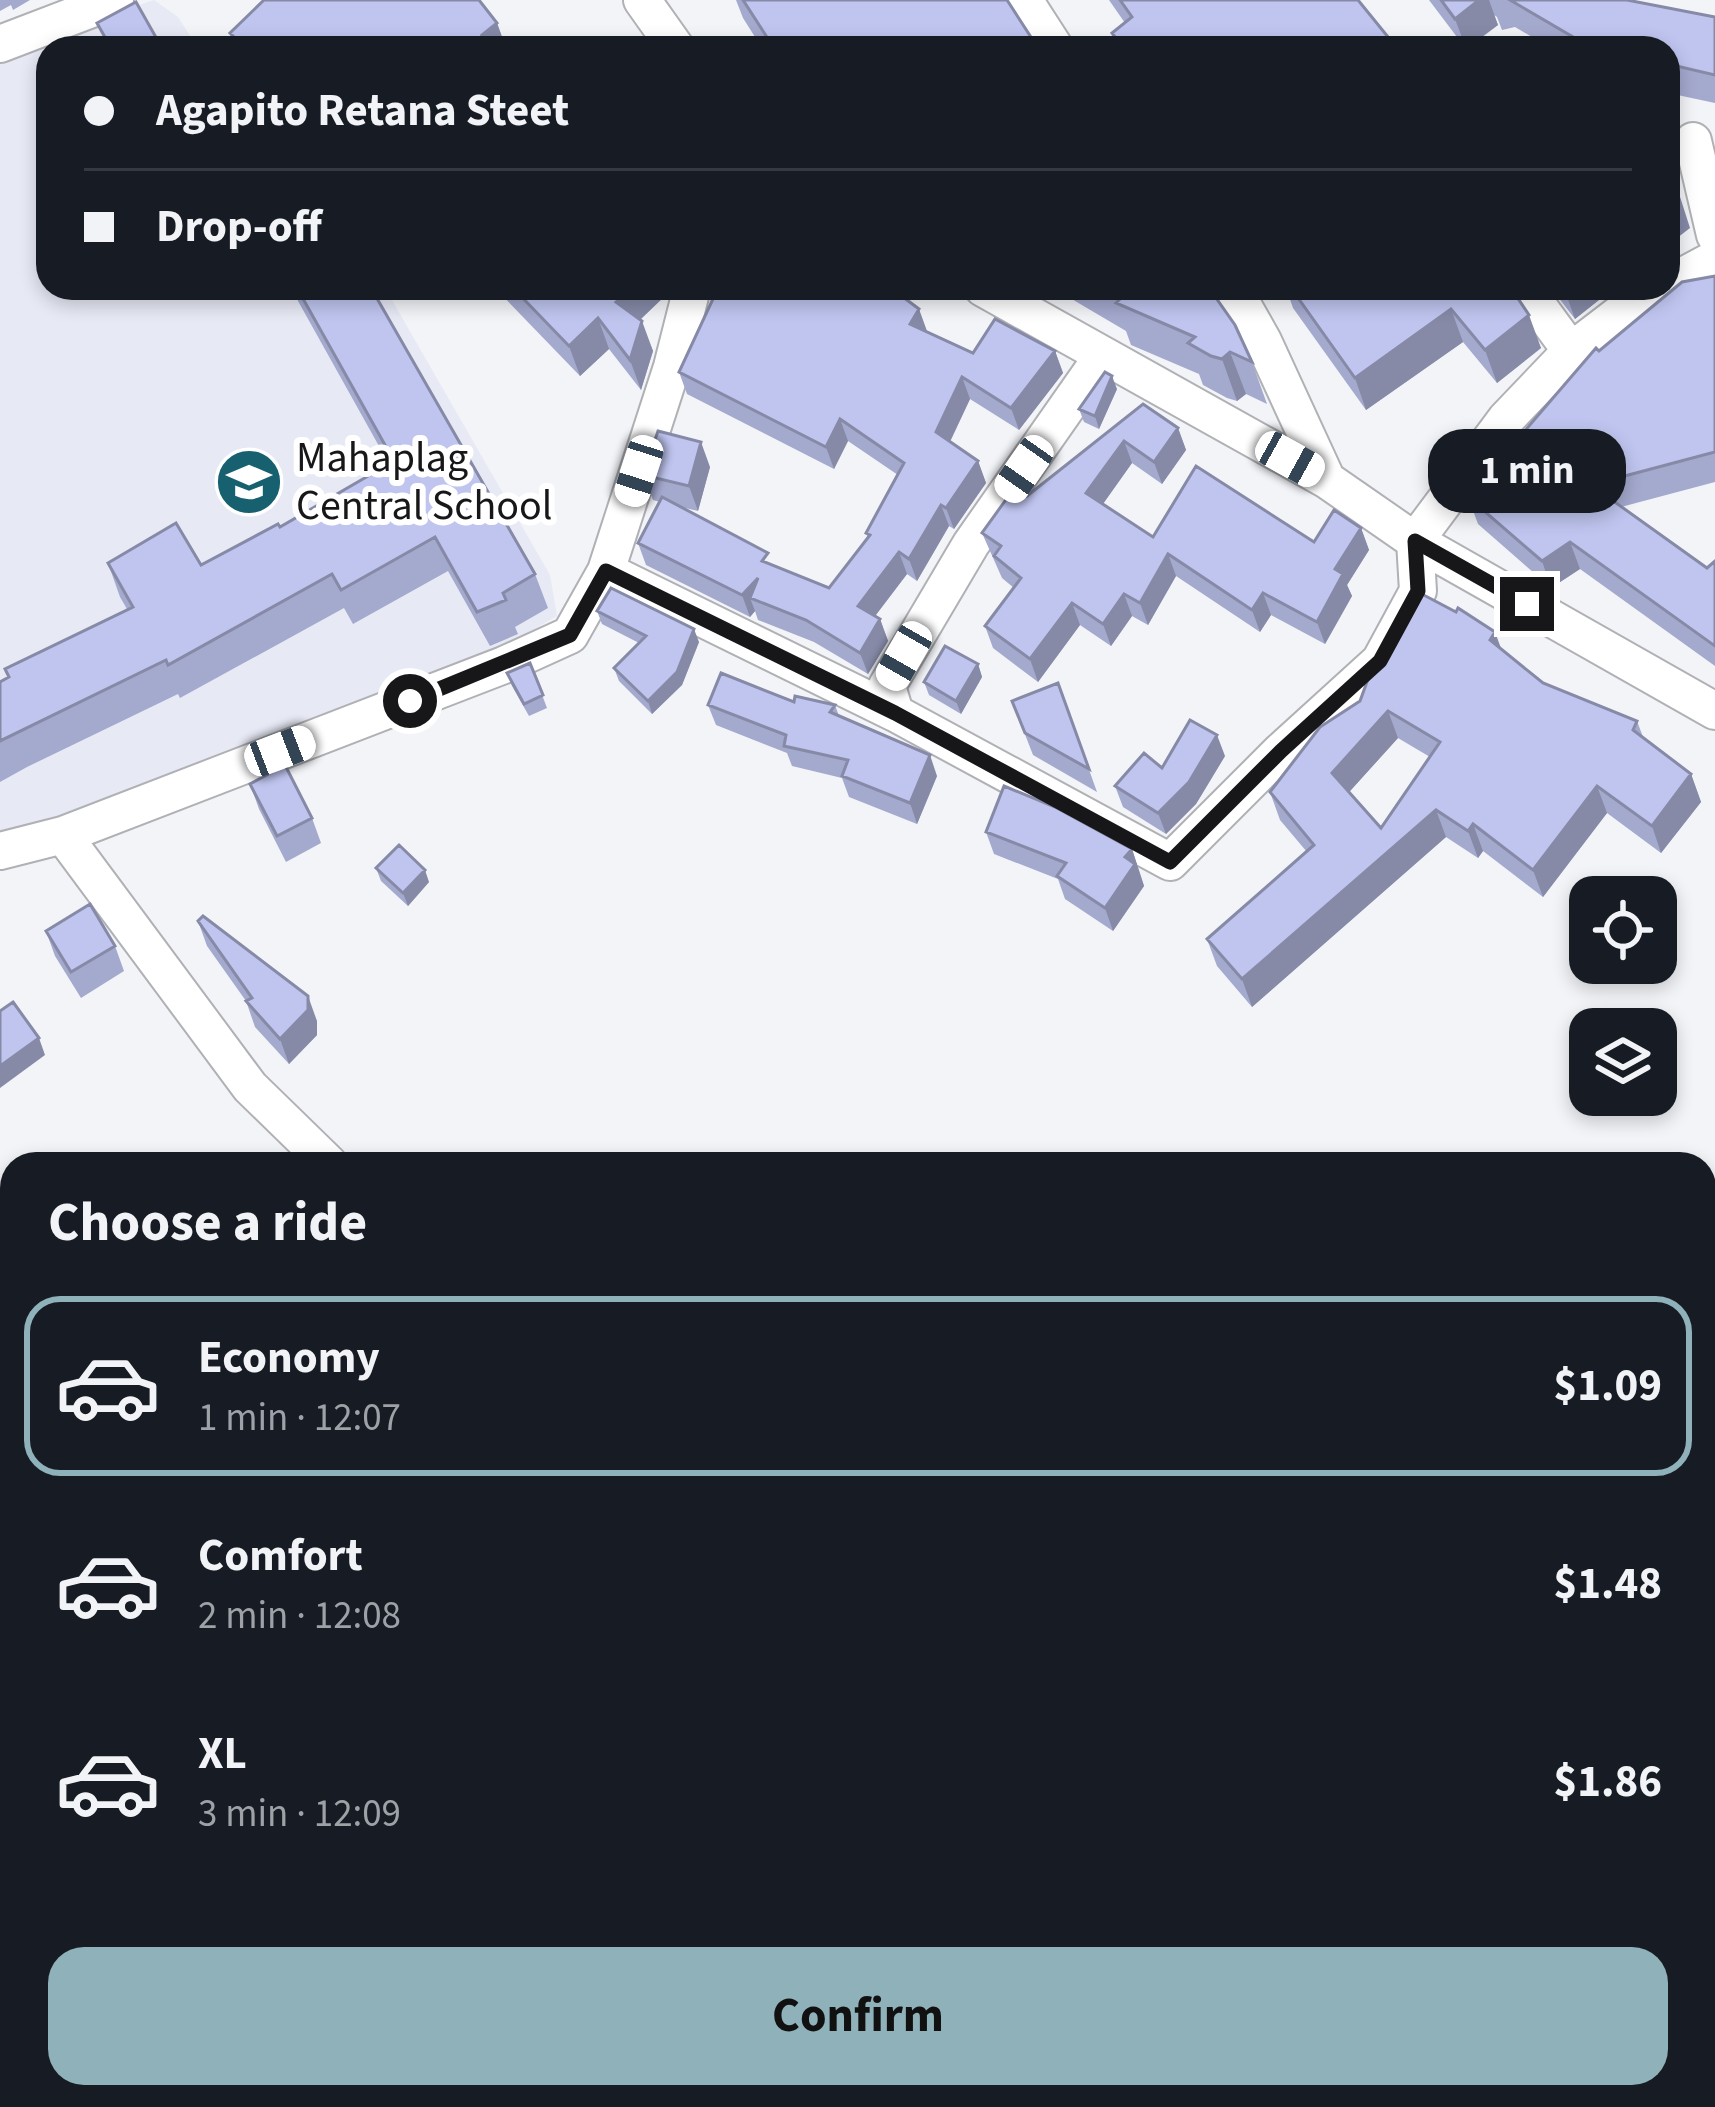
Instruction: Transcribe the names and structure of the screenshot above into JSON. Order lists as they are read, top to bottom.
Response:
{
  "places": {
    "school or university": ["Mahaplag Central School"]
  },
  "page": {
    "banner": ["Agapito Retana Steet", "Drop-off"],
    "bubble": "1 min",
    "heading": "Choose a ride",
    "list": [
      {
        "name": "Economy",
        "note": "1 min · 12:07",
        "value": "$1.09"
      },
      {
        "name": "Comfort",
        "note": "2 min · 12:08",
        "value": "$1.48"
      },
      {
        "name": "XL",
        "note": "3 min · 12:09",
        "value": "$1.86"
      }
    ],
    "buttons": "Confirm"
  }
}
